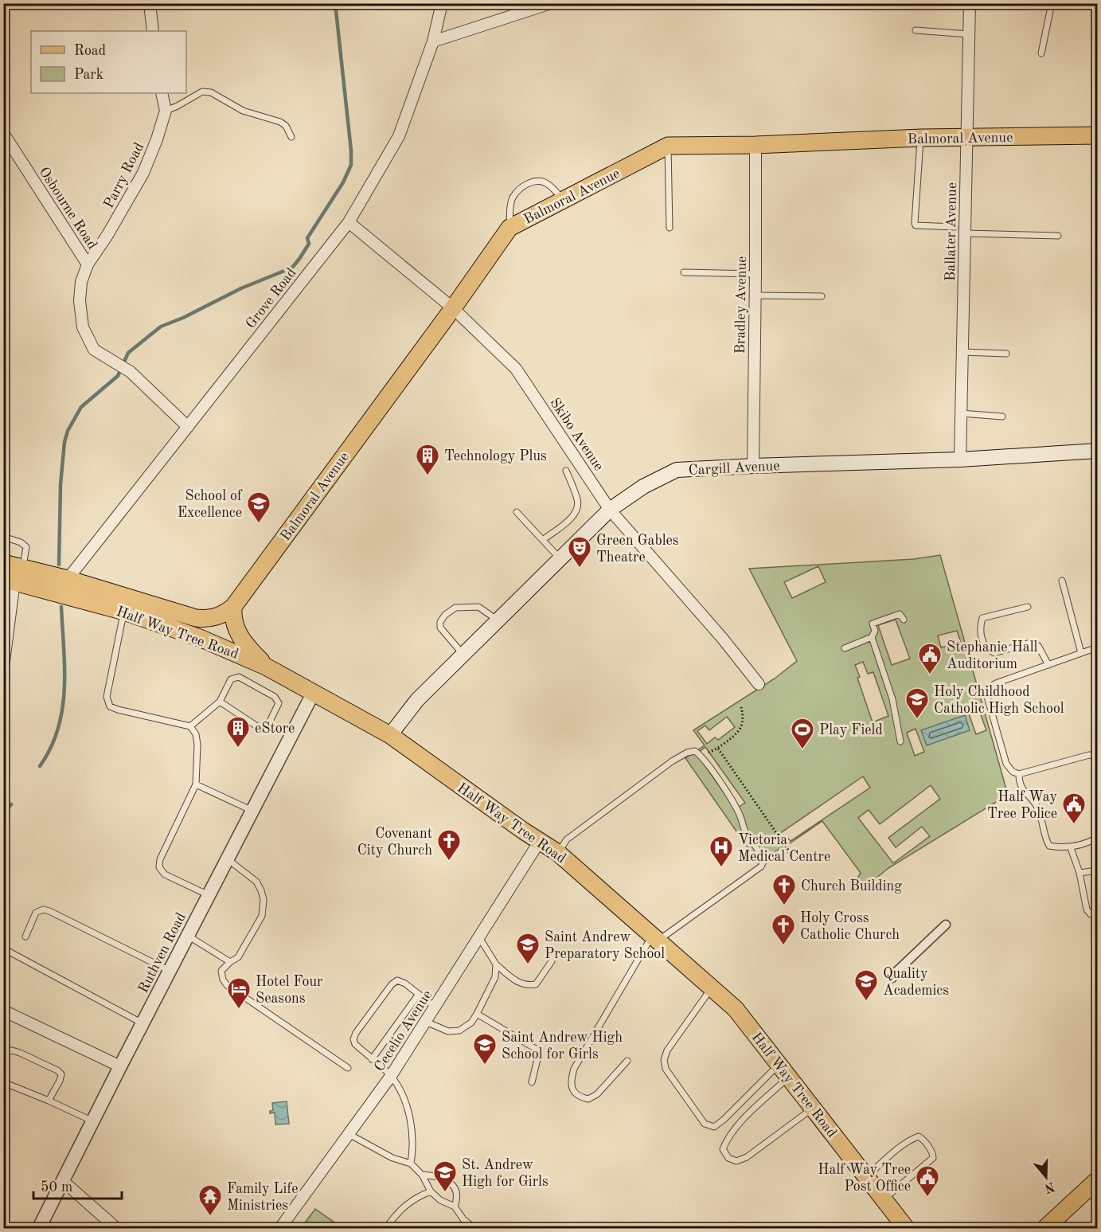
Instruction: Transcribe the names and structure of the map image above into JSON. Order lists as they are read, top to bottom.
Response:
{
  "streets": {
    "main road": ["Balmoral Avenue", "Cargill Avenue", "Half Way Tree Road"],
    "street": [
      "Parry Road",
      "Osbourne Road",
      "Ballater Avenue",
      "Grove Road",
      "Bradley Avenue",
      "Skibo Avenue",
      "Ruthven Road",
      "Cecelio Avenue"
    ]
  },
  "crossings": [
    ["Balmoral Avenue", "Ballater Avenue"],
    ["Balmoral Avenue", "Bradley Avenue"],
    ["Balmoral Avenue", "Skibo Avenue"],
    ["Balmoral Avenue", "Half Way Tree Road"],
    ["Parry Road", "Osbourne Road"],
    ["Osbourne Road", "Grove Road"],
    ["Ballater Avenue", "Cargill Avenue"],
    ["Grove Road", "Skibo Avenue"],
    ["Grove Road", "Half Way Tree Road"],
    ["Bradley Avenue", "Cargill Avenue"],
    ["Skibo Avenue", "Cargill Avenue"],
    ["Cargill Avenue", "Half Way Tree Road"],
    ["Half Way Tree Road", "Ruthven Road"],
    ["Half Way Tree Road", "Cecelio Avenue"]
  ],
  "places": {
    "building": ["Technology Plus", "eStore"],
    "school or university": [
      "School of Excellence",
      "Holy Childhood Catholic High School",
      "Saint Andrew Preparatory School",
      "Quality Academics",
      "Saint Andrew High School for Girls",
      "St. Andrew High for Girls"
    ],
    "theatre": ["Green Gables Theatre"],
    "public building": ["Stephanie Hall Auditorium", "Half Way Tree Police", "Half Way Tree Post Office"],
    "sports": ["Play Field"],
    "church": ["Covenant City Church", "Church Building", "Holy Cross Catholic Church"],
    "hospital": ["Victoria Medical Centre"],
    "hotel": ["Hotel Four Seasons"],
    "temple": ["Family Life Ministries"]
  },
  "legend": ["Road", "Park"],
  "scale_bar": "50 m",
  "north": "bottom"
}
